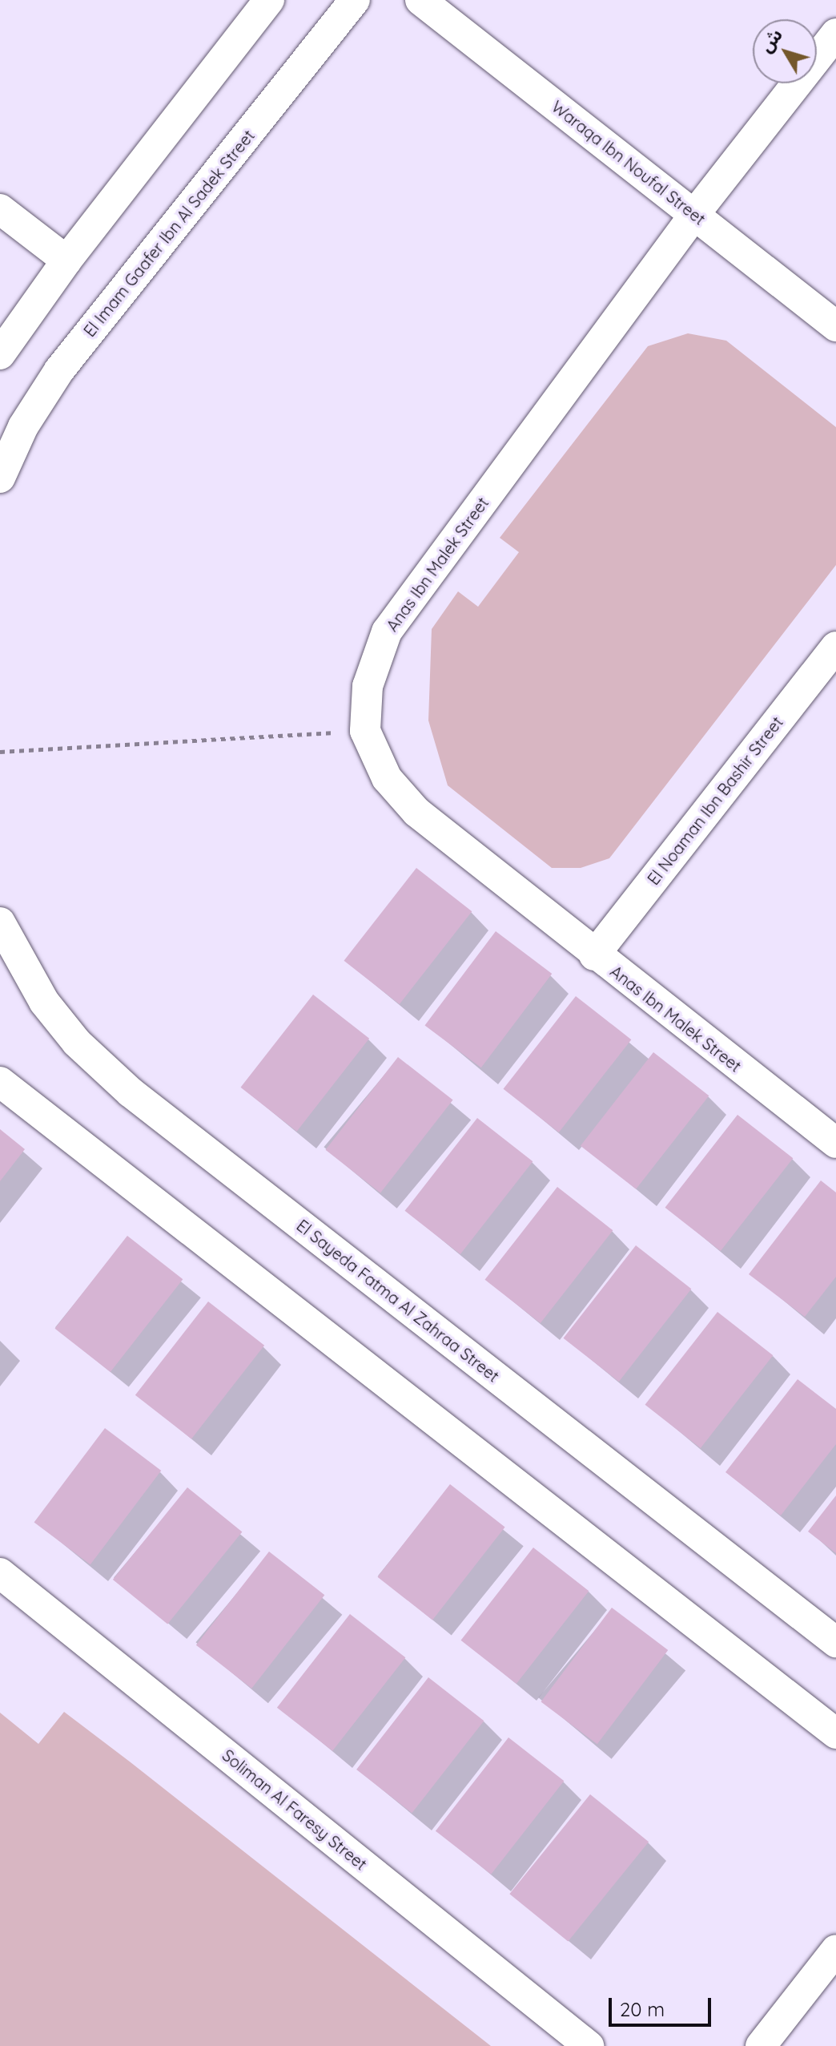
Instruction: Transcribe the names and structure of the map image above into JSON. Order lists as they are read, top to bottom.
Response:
{
  "streets": {
    "street": [
      "Waraqa Ibn Noufal Street",
      "El Imam Gaafer Ibn Al Sadek Street",
      "Anas Ibn Malek Street",
      "El Noaman Ibn Bashir Street",
      "El Sayeda Fatma Al Zahraa Street",
      "Soliman Al Faresy Street"
    ]
  },
  "crossings": [
    ["Waraqa Ibn Noufal Street", "Anas Ibn Malek Street"],
    ["Anas Ibn Malek Street", "El Noaman Ibn Bashir Street"]
  ],
  "scale_bar": "20 m",
  "north": "top left"
}
